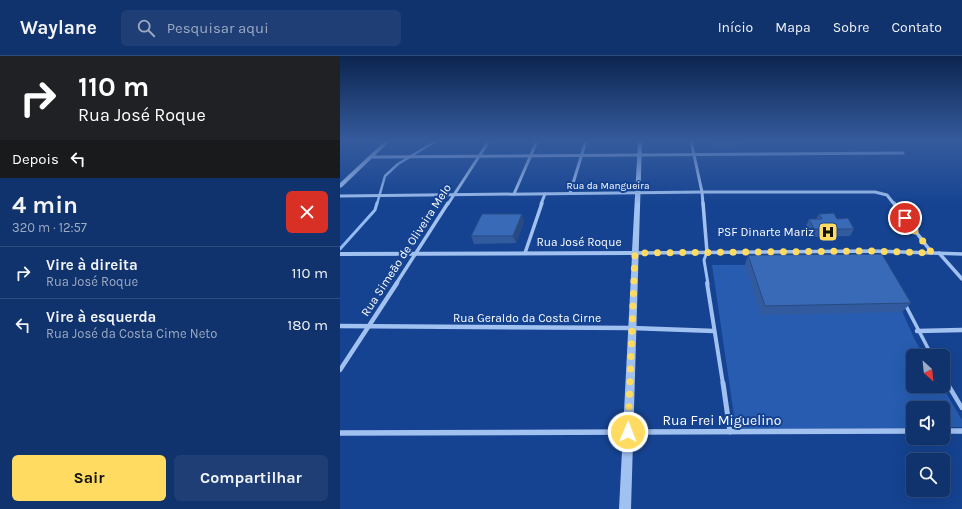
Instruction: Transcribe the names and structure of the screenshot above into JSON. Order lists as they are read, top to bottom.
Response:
{
  "streets": {
    "street": [
      "Rua da Mangueira",
      "Rua José Roque",
      "Rua Simeão de Oliveira Melo",
      "Rua Geraldo da Costa Cirne",
      "Rua Frei Miguelino"
    ]
  },
  "crossings": [
    ["Rua da Mangueira", "Rua José Roque"],
    ["Rua da Mangueira", "Rua Simeão de Oliveira Melo"],
    ["Rua José Roque", "Rua Simeão de Oliveira Melo"],
    ["Rua Simeão de Oliveira Melo", "Rua Geraldo da Costa Cirne"]
  ],
  "places": {
    "hospital": ["PSF Dinarte Mariz"]
  },
  "north": "bottom right",
  "page": {
    "header": "Waylane",
    "search": "Pesquisar aqui",
    "nav": [
      "Início",
      "Mapa",
      "Sobre",
      "Contato"
    ],
    "turn": ["110 m", "Rua José Roque"],
    "then": "Depois",
    "heading": ["4 min", "320 m · 12:57"],
    "list": [
      {
        "name": "Vire à direita",
        "note": "Rua José Roque",
        "value": "110 m"
      },
      {
        "name": "Vire à esquerda",
        "note": "Rua José da Costa Cime Neto",
        "value": "180 m"
      }
    ],
    "buttons": ["Sair", "Compartilhar"]
  }
}
